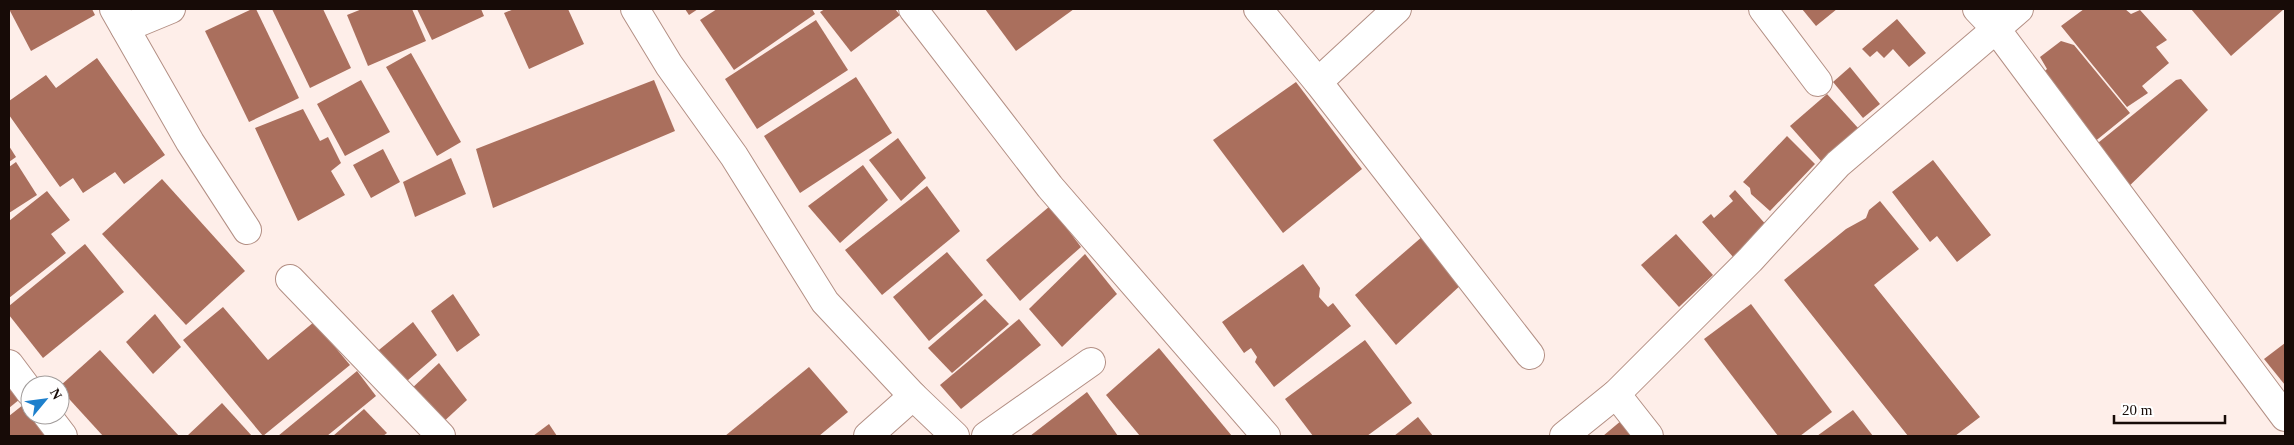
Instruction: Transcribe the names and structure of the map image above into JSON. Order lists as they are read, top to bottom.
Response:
{
  "scale_bar": "20 m",
  "north": "top right"
}
